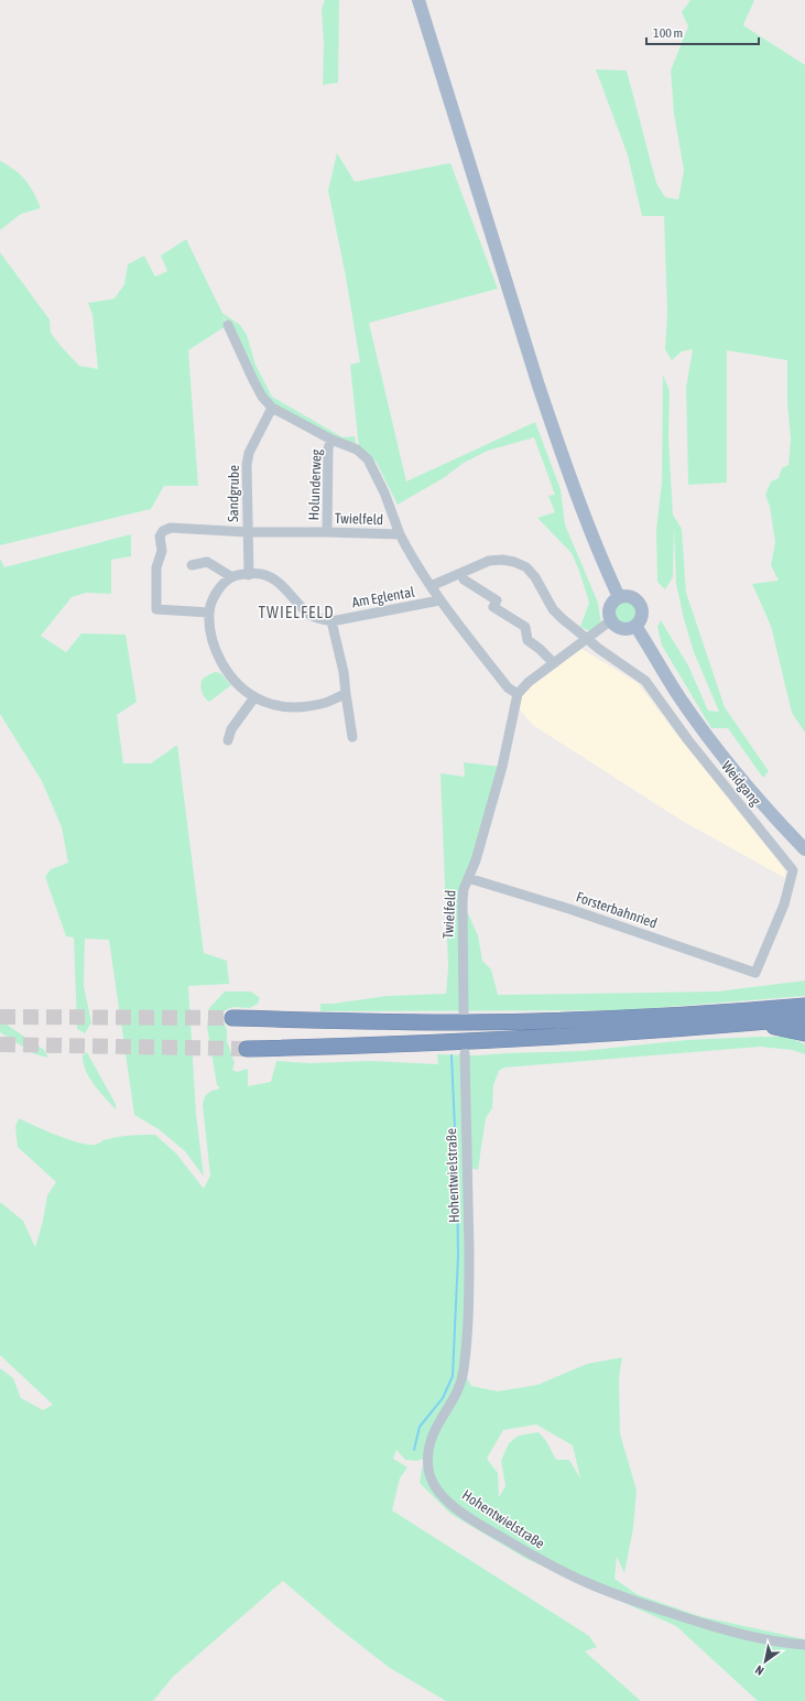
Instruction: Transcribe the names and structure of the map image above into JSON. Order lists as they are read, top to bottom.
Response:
{
  "streets": {
    "street": [
      "Holunderweg",
      "Sandgrube",
      "Twielfeld",
      "Am Eglental",
      "Weidgang",
      "Forsterbahnried",
      "Hohentwielstraße"
    ]
  },
  "crossings": [
    ["Holunderweg", "Twielfeld"],
    ["Sandgrube", "Twielfeld"],
    ["Twielfeld", "Am Eglental"],
    ["Twielfeld", "Forsterbahnried"],
    ["Am Eglental", "Weidgang"],
    ["Weidgang", "Forsterbahnried"]
  ],
  "districts": ["TWIELFELD"],
  "scale_bar": "100 m",
  "north": "bottom left"
}
